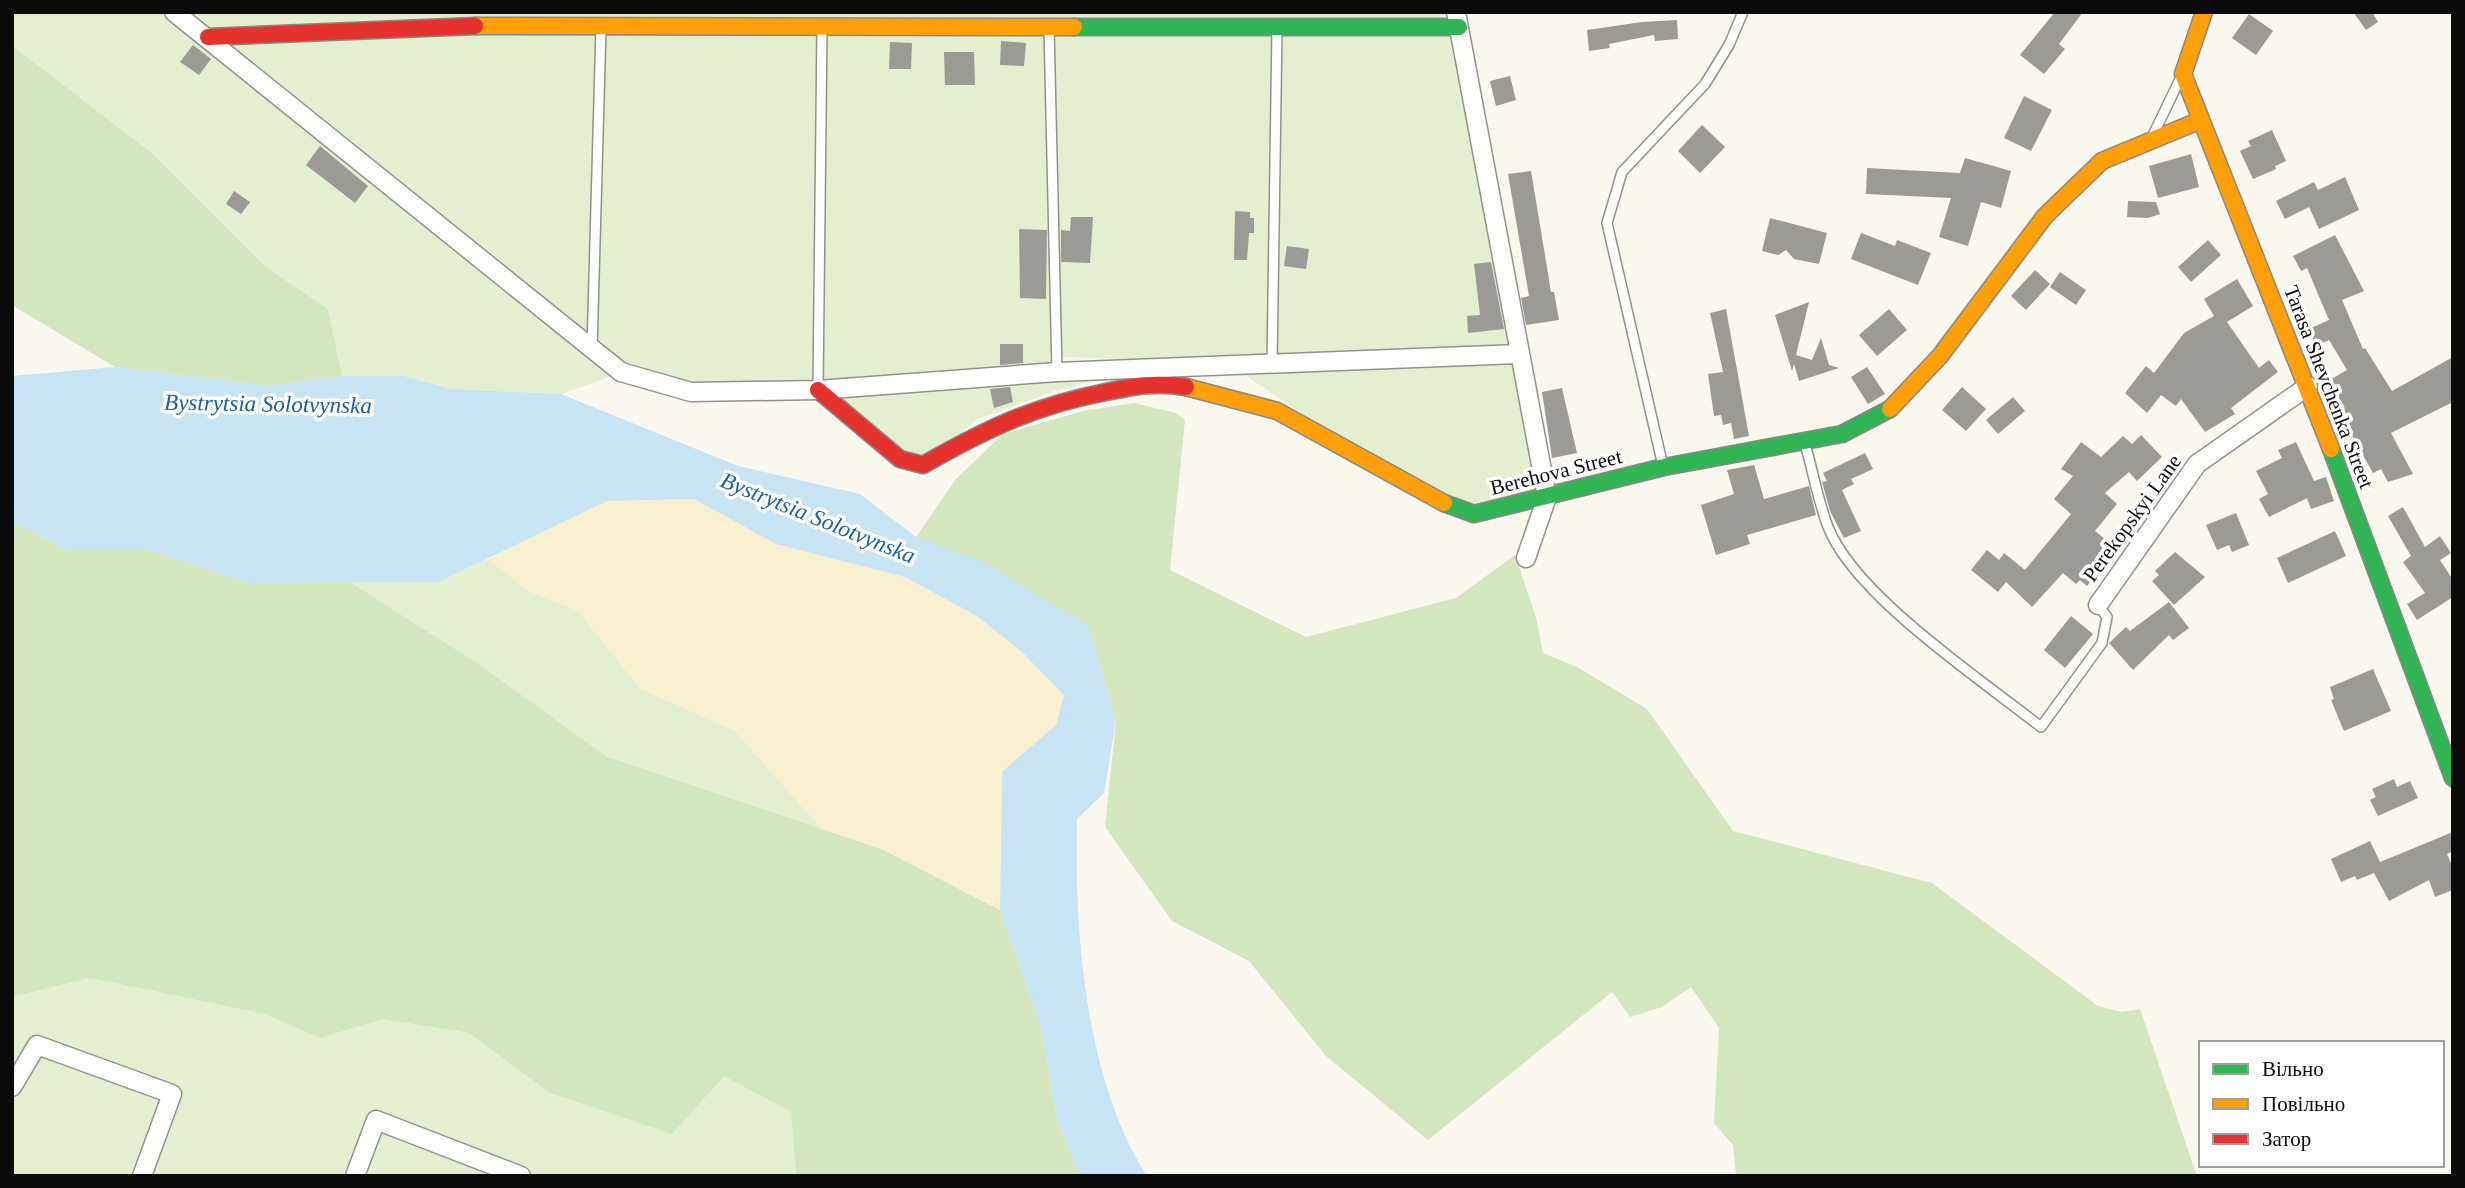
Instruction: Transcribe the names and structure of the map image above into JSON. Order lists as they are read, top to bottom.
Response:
{
  "streets": {
    "street": ["Tarasa Shevchenka Street", "Berehova Street", "Perekopskyi Lane"]
  },
  "crossings": [
    ["Tarasa Shevchenka Street", "Berehova Street"],
    ["Tarasa Shevchenka Street", "Perekopskyi Lane"]
  ],
  "water": ["Bystrytsia Solotvynska"],
  "legend": ["Вільно", "Повільно", "Затор"]
}
